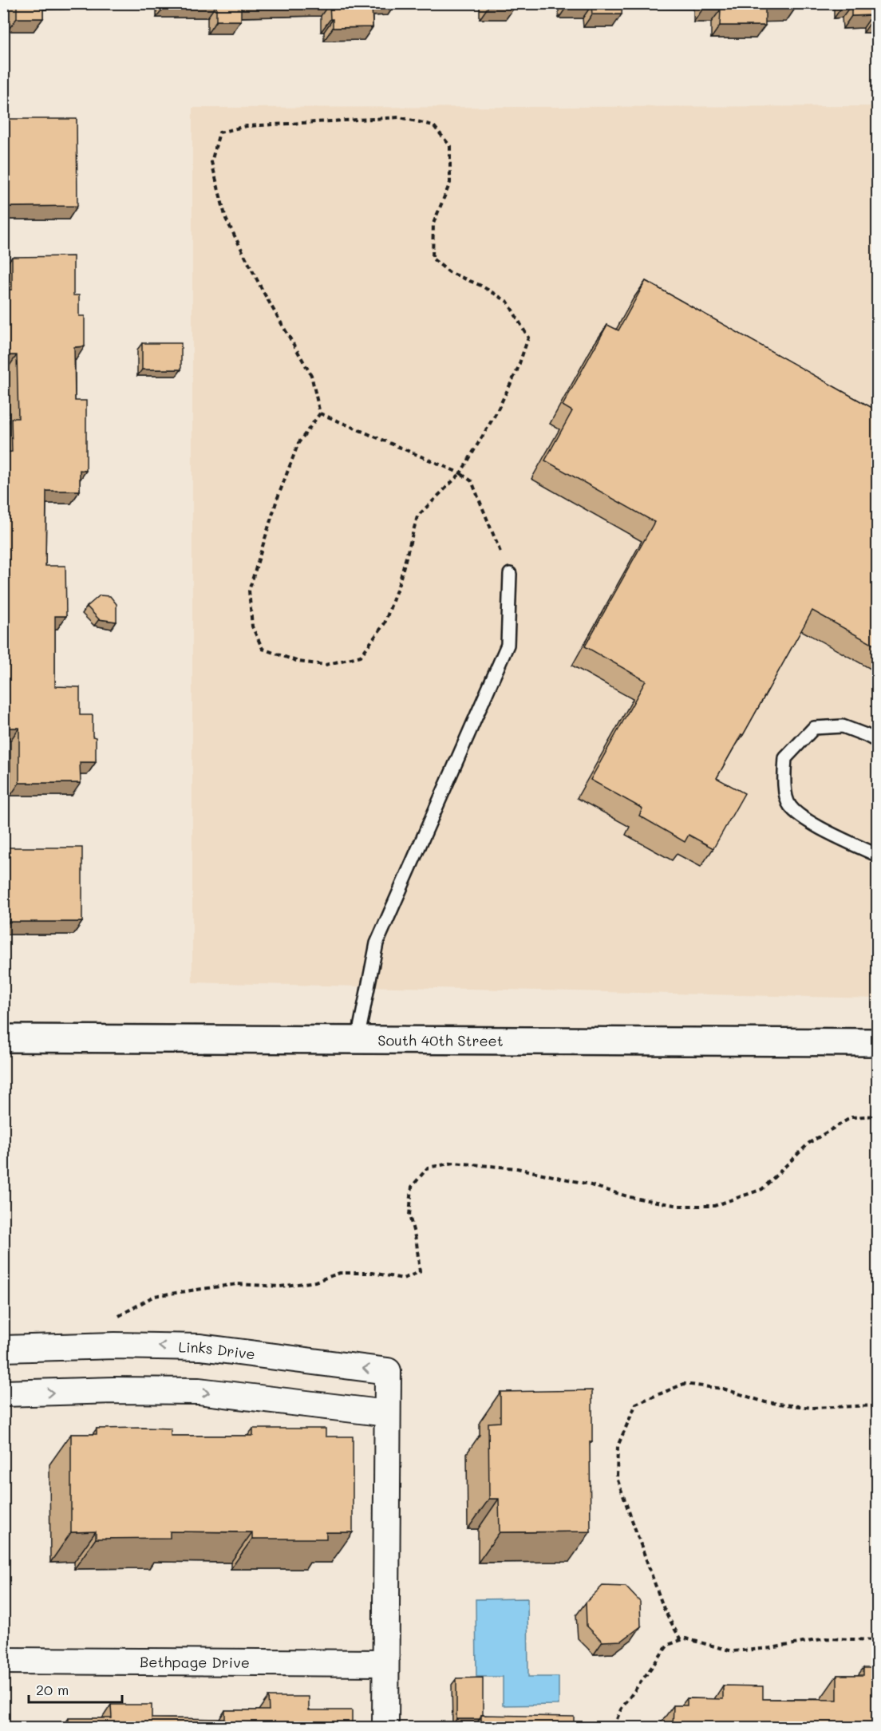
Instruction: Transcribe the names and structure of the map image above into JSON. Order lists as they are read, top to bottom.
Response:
{
  "streets": {
    "street": ["South 40th Street", "Links Drive", "Bethpage Drive"]
  },
  "crossings": [
    ["Links Drive", "Bethpage Drive"]
  ],
  "scale_bar": "20 m"
}
